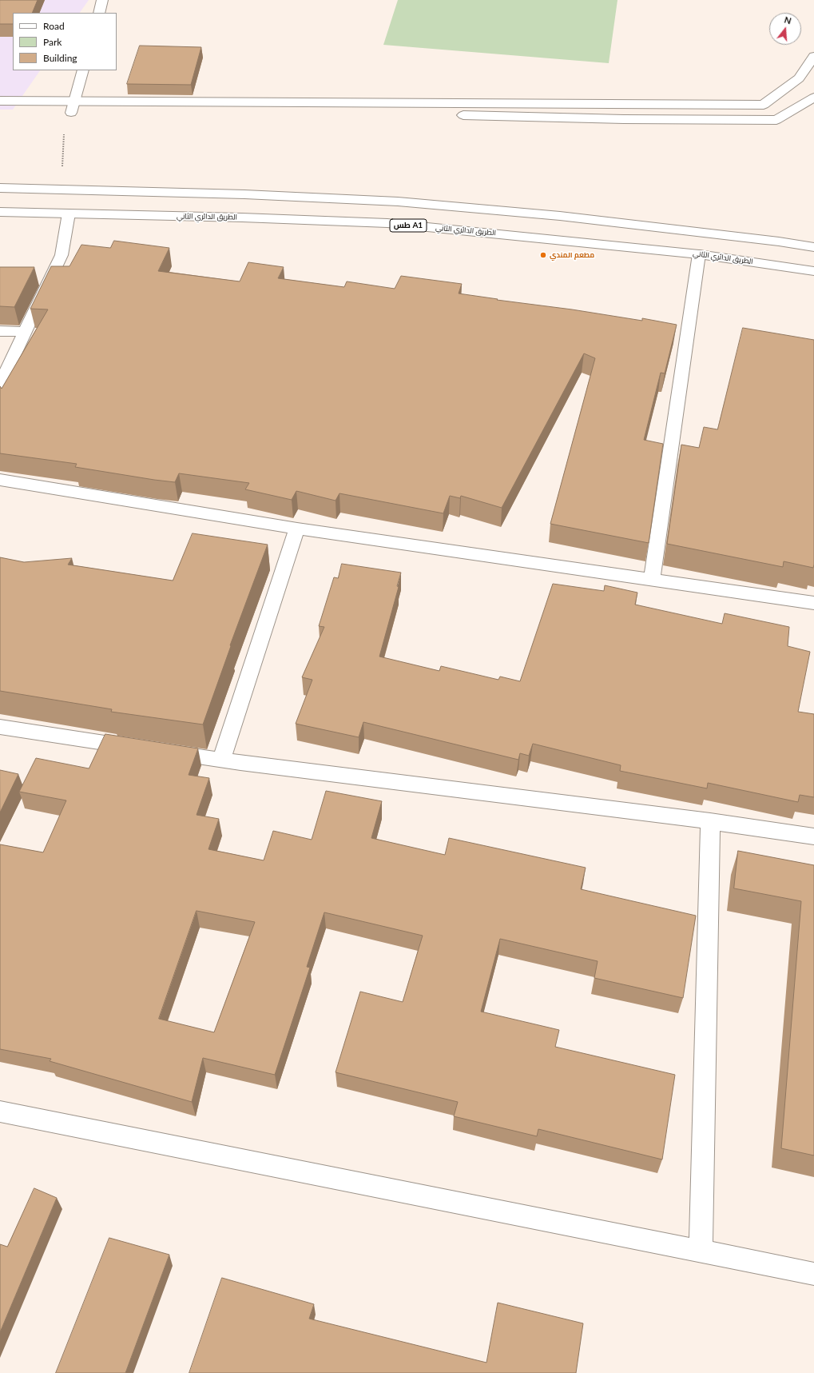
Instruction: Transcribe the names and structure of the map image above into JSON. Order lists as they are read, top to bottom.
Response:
{
  "streets": {
    "main road": ["الطريق الدائري الثاني", "طس A1"]
  },
  "places": ["مطعم المندي"],
  "legend": ["Road", "Park", "Building"],
  "north": "top"
}
